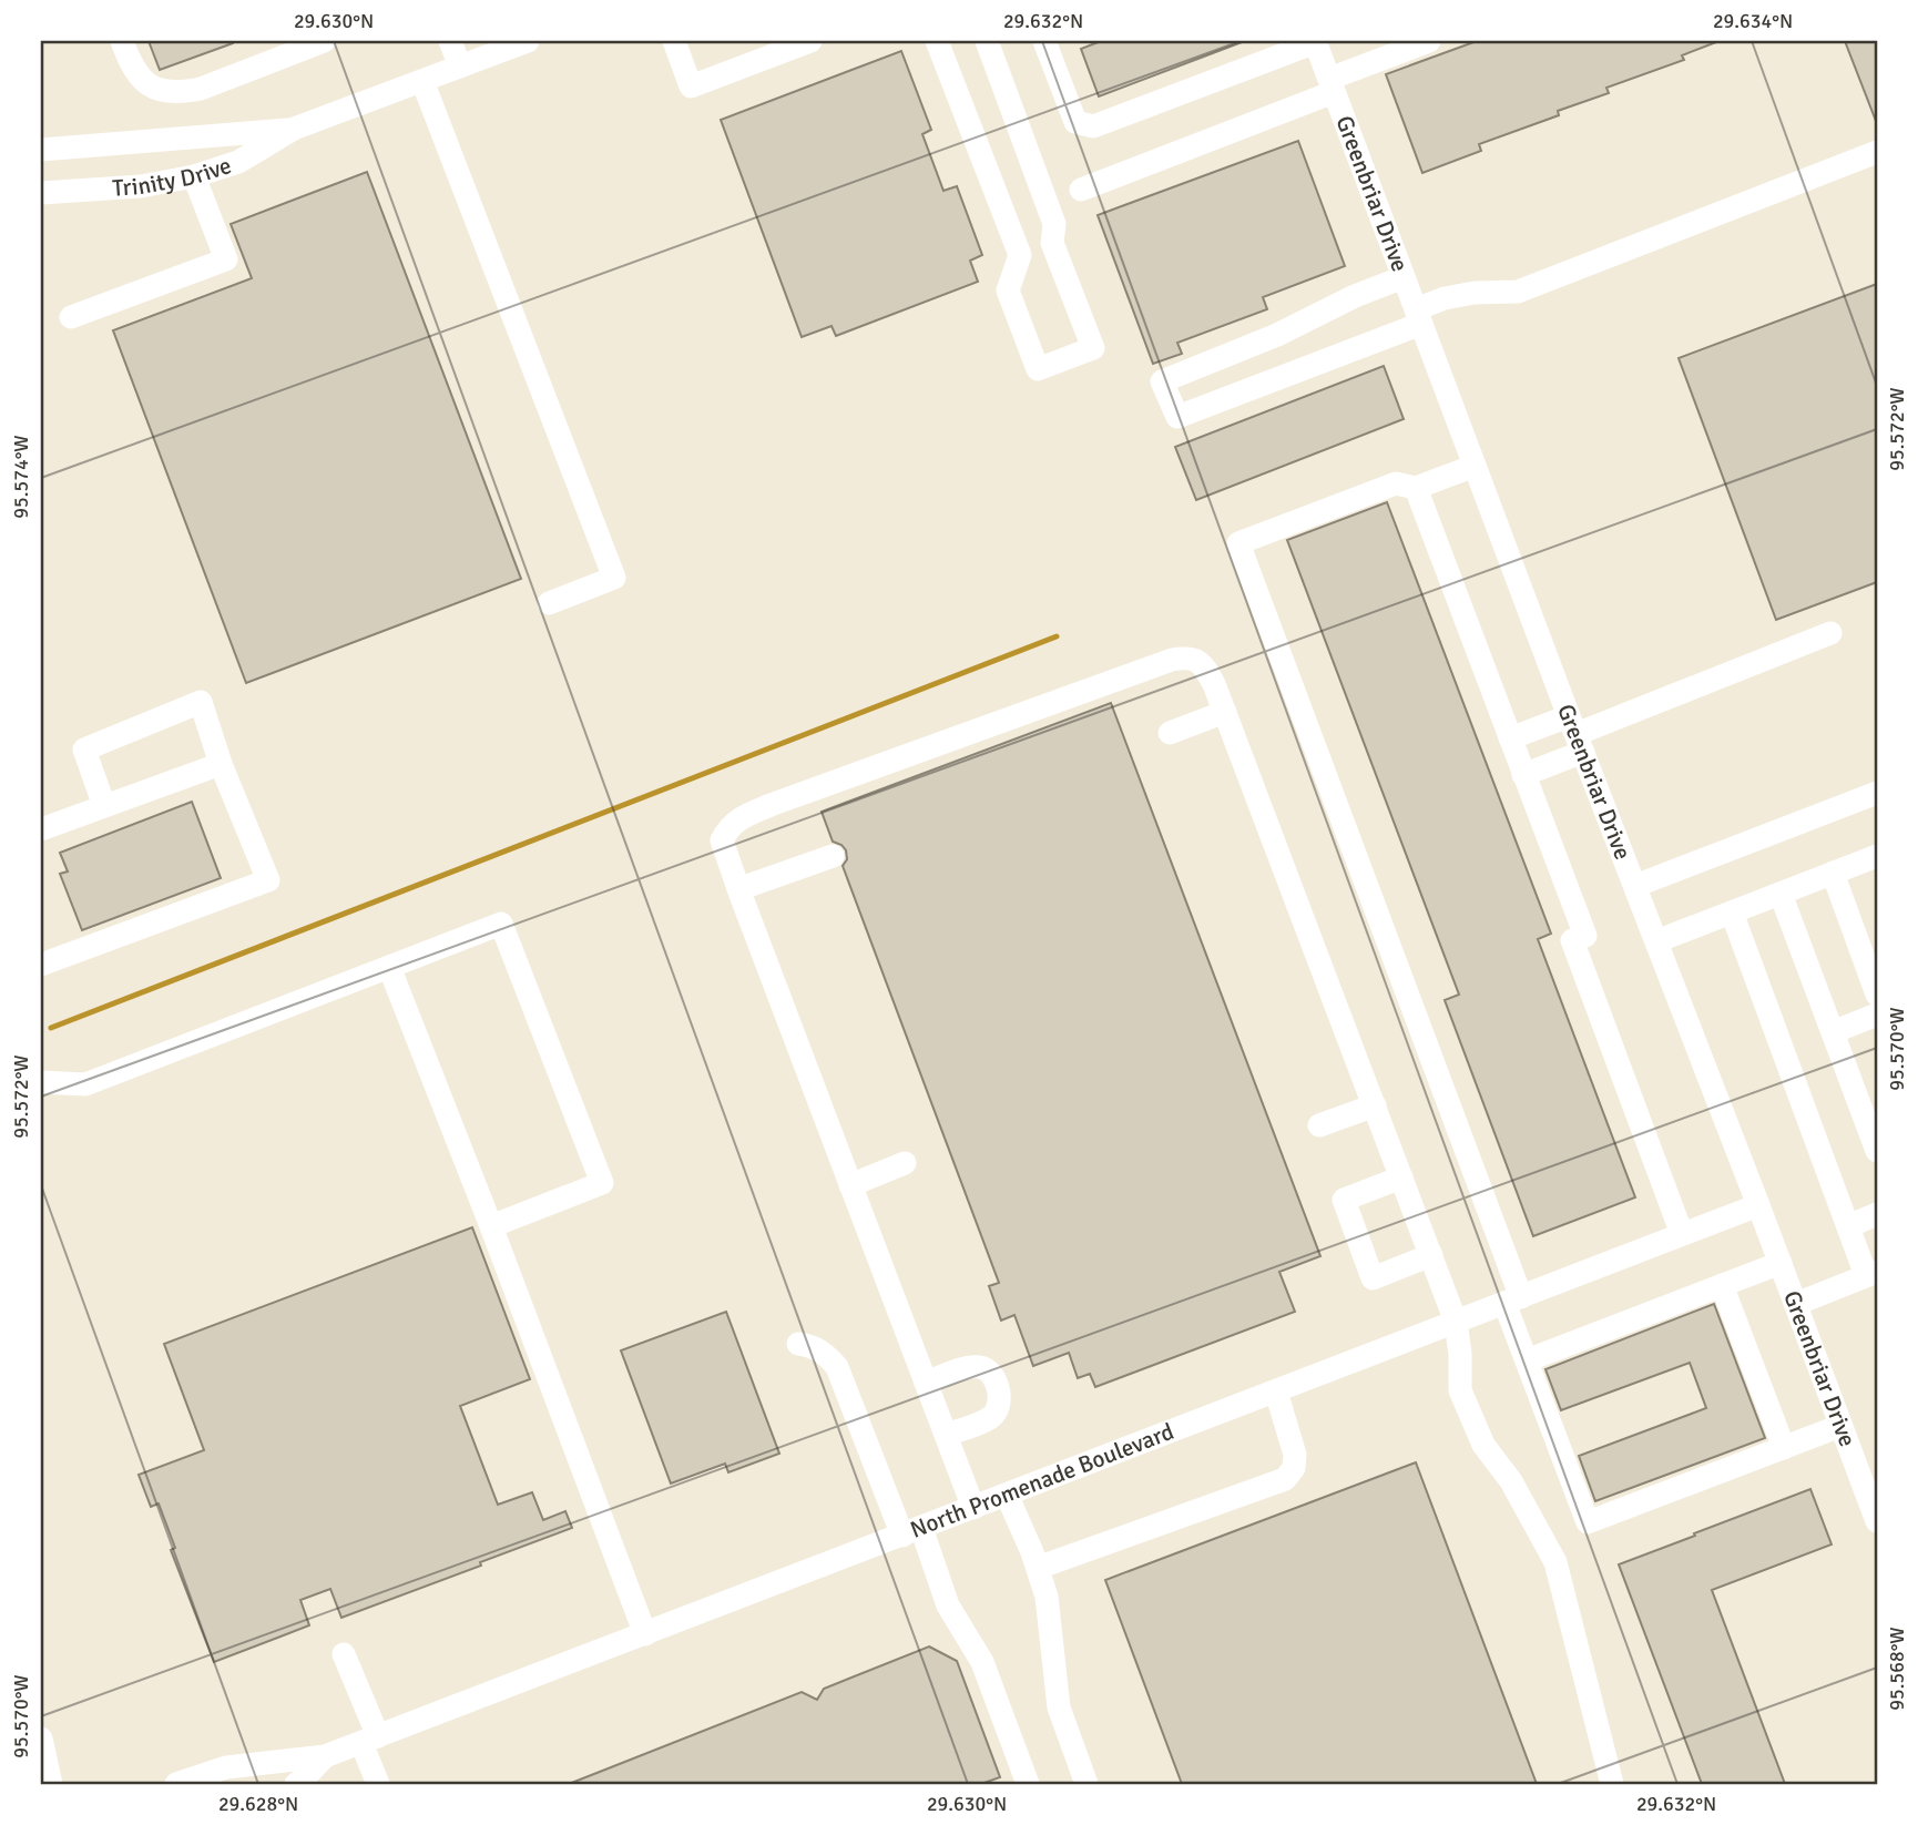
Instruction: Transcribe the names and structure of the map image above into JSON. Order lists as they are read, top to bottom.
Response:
{
  "streets": {
    "street": ["Trinity Drive", "Greenbriar Drive", "North Promenade Boulevard"]
  },
  "crossings": [
    ["Greenbriar Drive", "North Promenade Boulevard"]
  ],
  "coordinates": [
    "29.630°N",
    "29.632°N",
    "29.634°N",
    "95.572°W",
    "95.574°W",
    "95.570°W",
    "95.568°W",
    "29.628°N"
  ]
}
